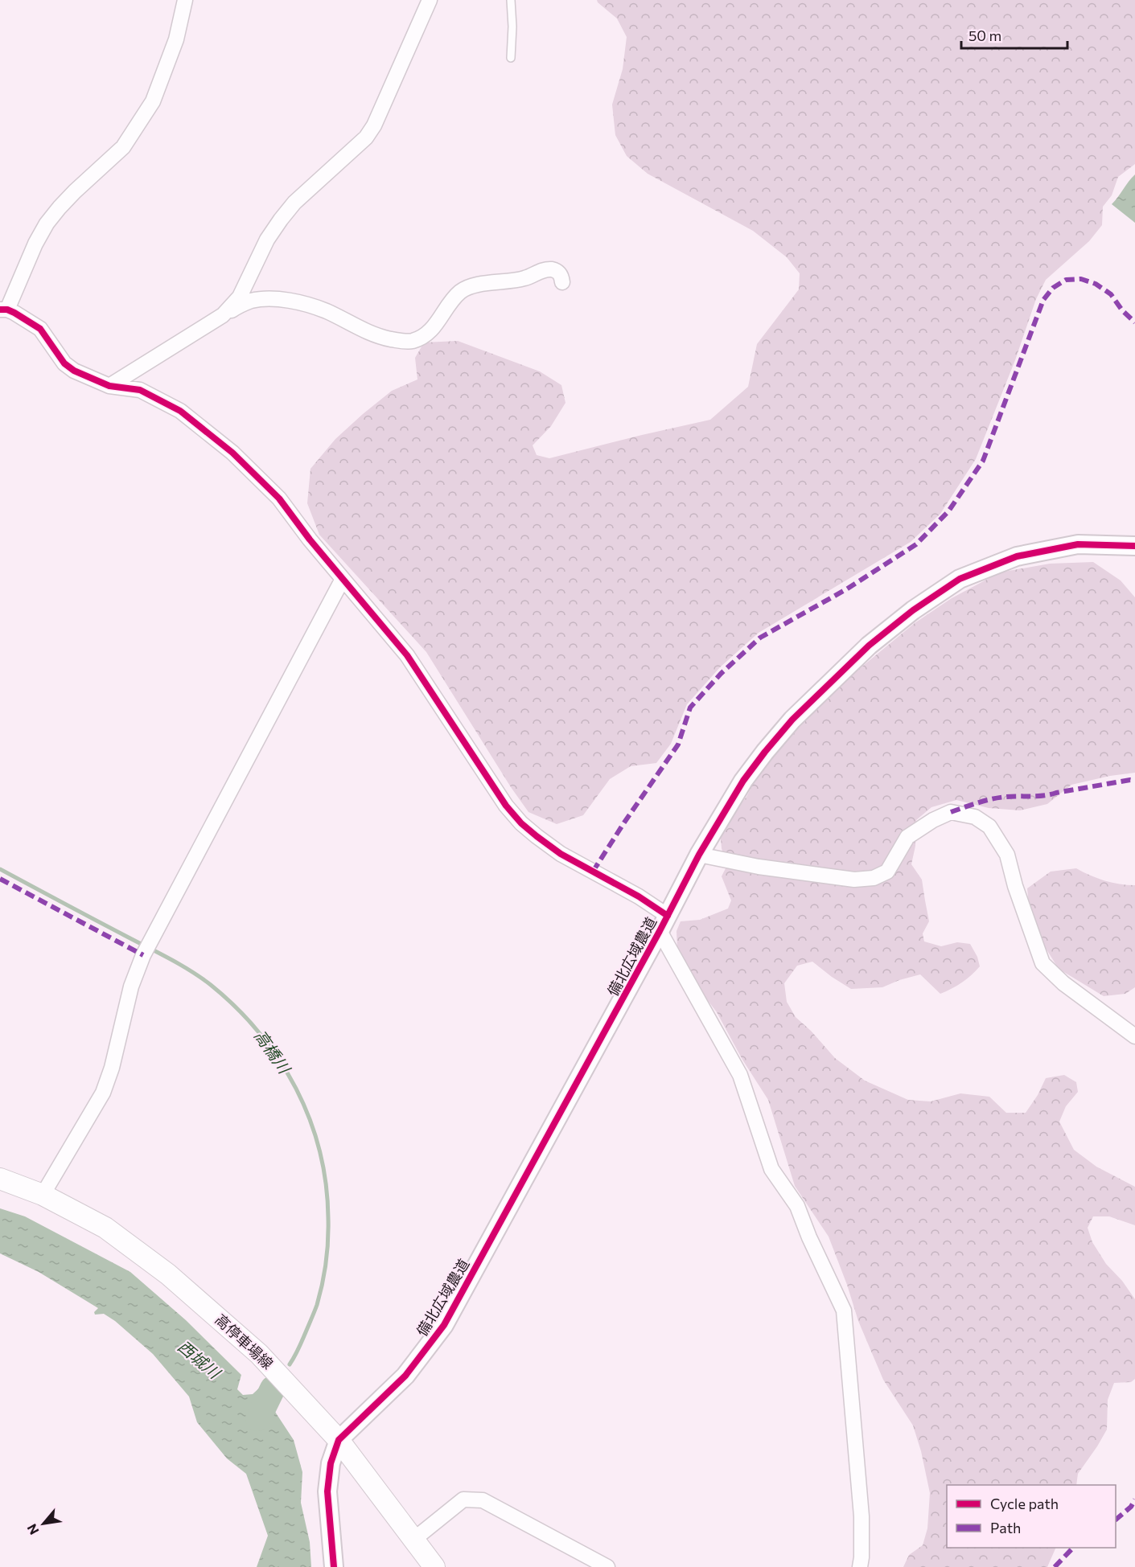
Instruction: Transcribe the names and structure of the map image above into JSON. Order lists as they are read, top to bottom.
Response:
{
  "streets": {
    "main road": ["高停車場線"],
    "street": ["備北広域農道"]
  },
  "crossings": [
    ["備北広域農道", "高停車場線"]
  ],
  "water": ["高橋川", "西城川"],
  "legend": ["Cycle path", "Path"],
  "scale_bar": "50 m",
  "north": "bottom left"
}
